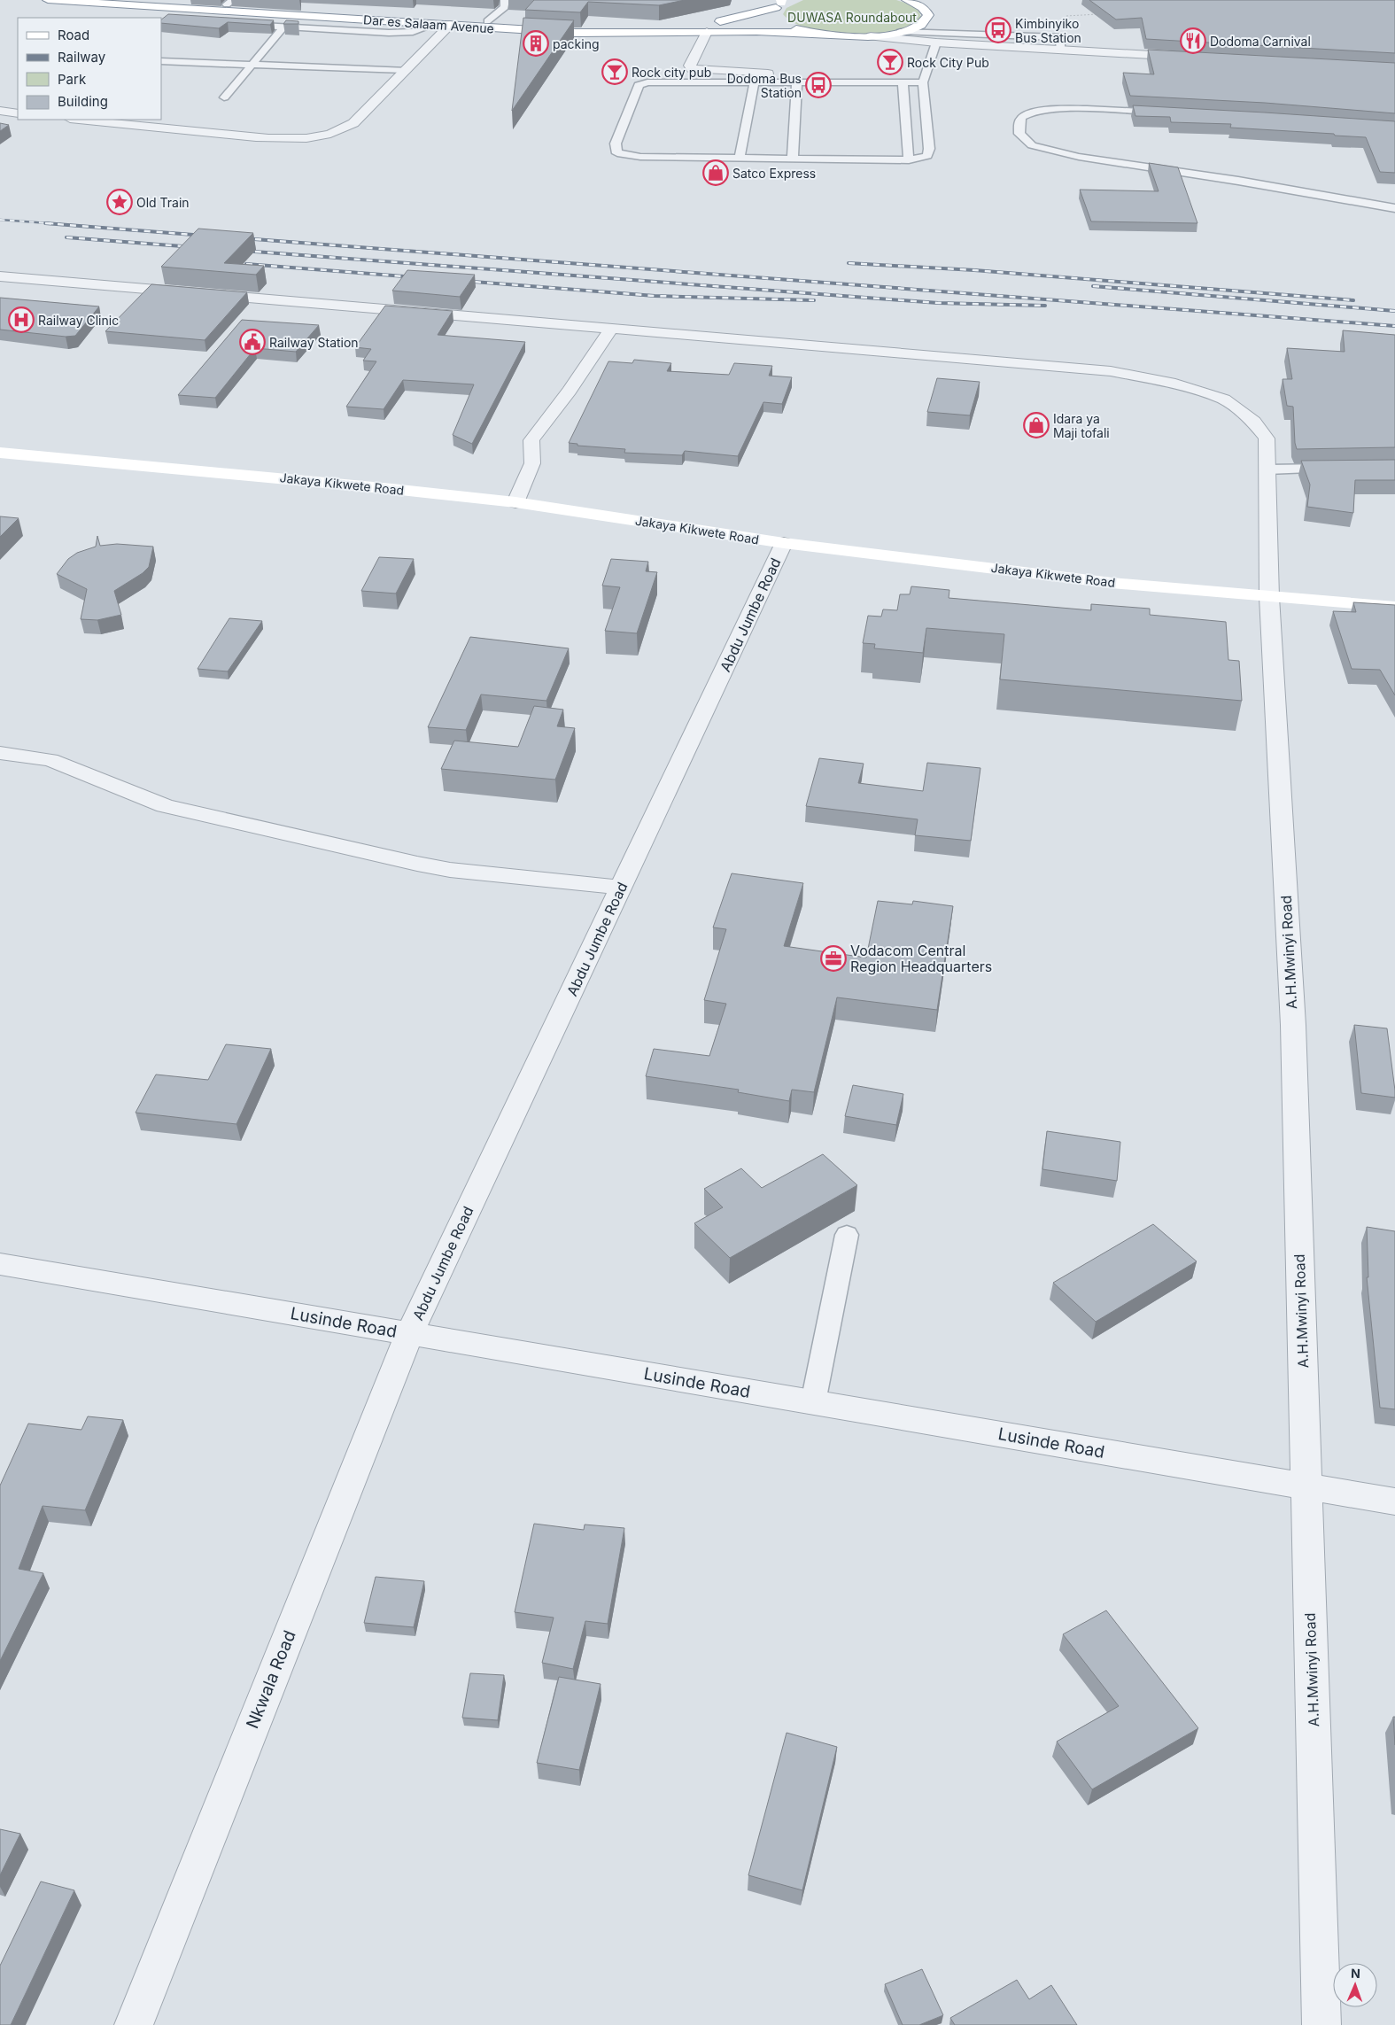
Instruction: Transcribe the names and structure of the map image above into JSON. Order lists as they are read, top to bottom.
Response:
{
  "streets": {
    "main road": ["Dar es Salaam Avenue", "Jakaya Kikwete Road"],
    "street": [
      "Abdu Jumbe Road",
      "A.H.Mwinyi Road",
      "Lusinde Road",
      "Nkwala Road"
    ]
  },
  "crossings": [
    ["Jakaya Kikwete Road", "Abdu Jumbe Road"],
    ["Jakaya Kikwete Road", "A.H.Mwinyi Road"],
    ["Abdu Jumbe Road", "Lusinde Road"],
    ["Abdu Jumbe Road", "Nkwala Road"],
    ["A.H.Mwinyi Road", "Lusinde Road"],
    ["Lusinde Road", "Nkwala Road"]
  ],
  "parks": ["DUWASA Roundabout"],
  "places": {
    "bus stop": ["Kimbinyiko Bus Station", "Dodoma Bus Station"],
    "restaurant": ["Dodoma Carnival"],
    "building": ["packing"],
    "bar": ["Rock City Pub", "Rock city pub"],
    "shop": ["Satco Express", "Idara ya Maji tofali"],
    "place": ["Old Train"],
    "hospital": ["Railway Clinic"],
    "public building": ["Railway Station"],
    "office": ["Vodacom Central Region Headquarters"]
  },
  "legend": [
    "Road",
    "Railway",
    "Park",
    "Building"
  ],
  "north": "top"
}
